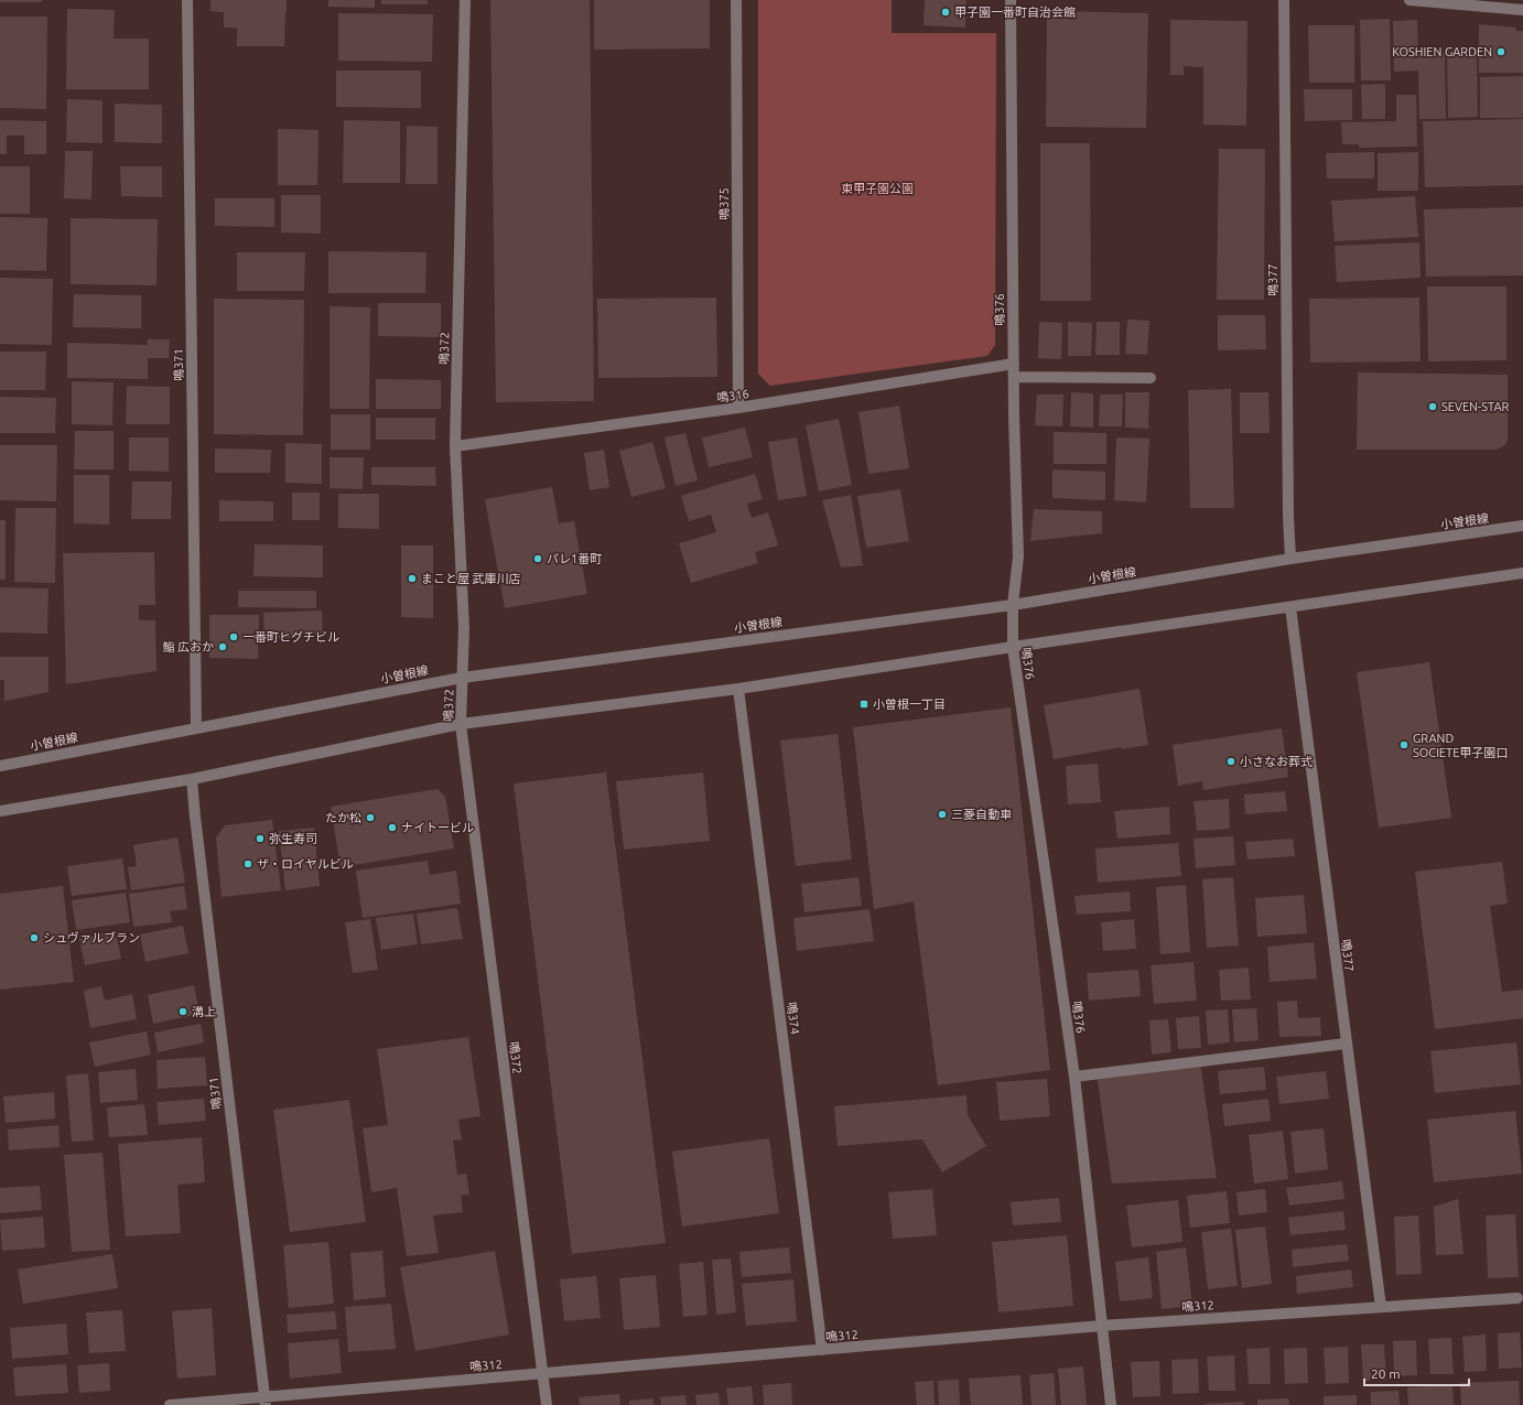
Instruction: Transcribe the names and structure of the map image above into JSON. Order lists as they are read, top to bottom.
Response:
{
  "streets": {
    "street": [
      "鳴375",
      "鳴377",
      "鳴376",
      "鳴372",
      "鳴371",
      "鳴316",
      "小曽根線",
      "鳴374",
      "鳴312"
    ]
  },
  "crossings": [
    ["鳴375", "鳴316"],
    ["鳴377", "小曽根線"],
    ["鳴377", "鳴312"],
    ["鳴376", "鳴316"],
    ["鳴376", "小曽根線"],
    ["鳴376", "鳴312"],
    ["鳴372", "鳴316"],
    ["鳴372", "小曽根線"],
    ["鳴372", "鳴312"],
    ["鳴371", "小曽根線"],
    ["鳴371", "鳴312"],
    ["鳴374", "鳴312"]
  ],
  "parks": ["東甲子園公園"],
  "places": {
    "other": [
      "甲子園一番町自治会館",
      "KOSHIEN GARDEN",
      "SEVEN-STAR",
      "パレ1番町",
      "まこと屋 武庫川店",
      "一番町ヒグチビル",
      "鮨 広おか",
      "GRAND SOCIETE甲子園口",
      "小さなお葬式",
      "三菱自動車",
      "たか松",
      "ナイトービル",
      "弥生寿司",
      "ザ・ロイヤルビル",
      "シュヴァルブラン",
      "溝上"
    ],
    "transit": ["小曽根一丁目"]
  },
  "scale_bar": "20 m"
}
